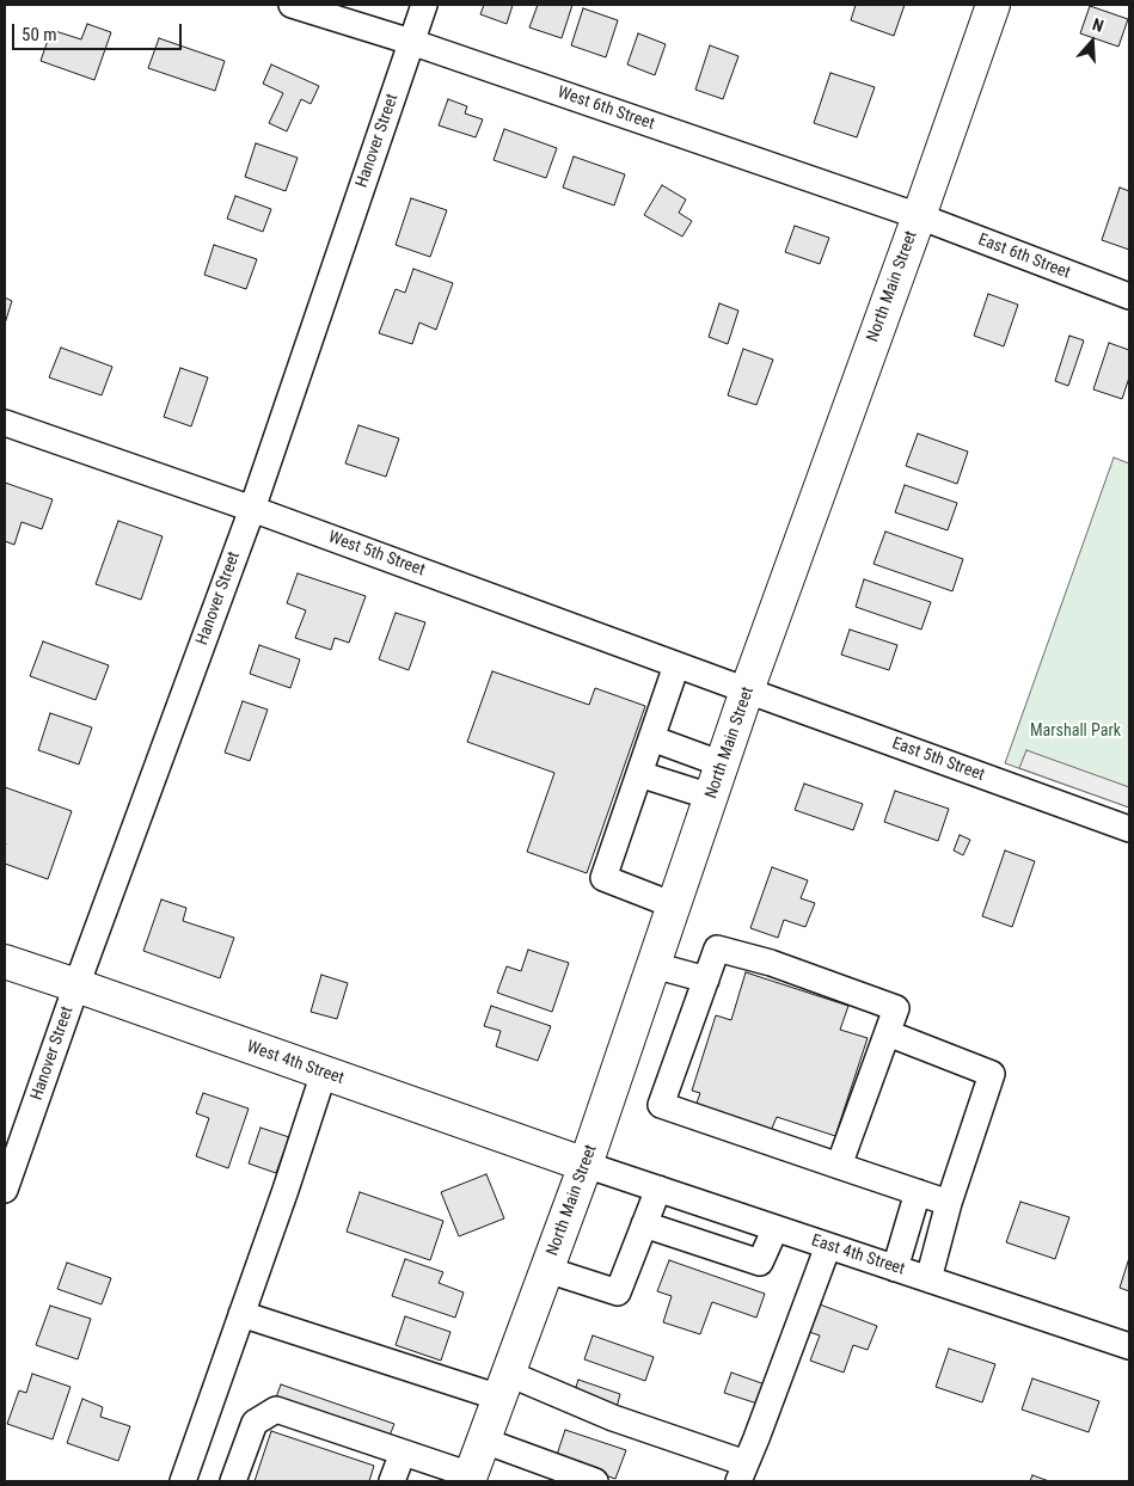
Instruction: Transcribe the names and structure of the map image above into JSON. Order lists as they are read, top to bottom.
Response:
{
  "streets": {
    "main road": ["North Main Street", "West 4th Street"],
    "street": [
      "West 6th Street",
      "Hanover Street",
      "East 6th Street",
      "West 5th Street",
      "East 5th Street",
      "East 4th Street"
    ]
  },
  "crossings": [
    ["West 6th Street", "Hanover Street"],
    ["West 6th Street", "East 6th Street"],
    ["West 6th Street", "North Main Street"],
    ["Hanover Street", "West 5th Street"],
    ["Hanover Street", "West 4th Street"],
    ["East 6th Street", "North Main Street"],
    ["North Main Street", "West 5th Street"],
    ["North Main Street", "East 5th Street"],
    ["North Main Street", "West 4th Street"],
    ["North Main Street", "East 4th Street"],
    ["West 5th Street", "East 5th Street"],
    ["West 4th Street", "East 4th Street"]
  ],
  "parks": ["Marshall Park"],
  "scale_bar": "50 m",
  "north": "top"
}
